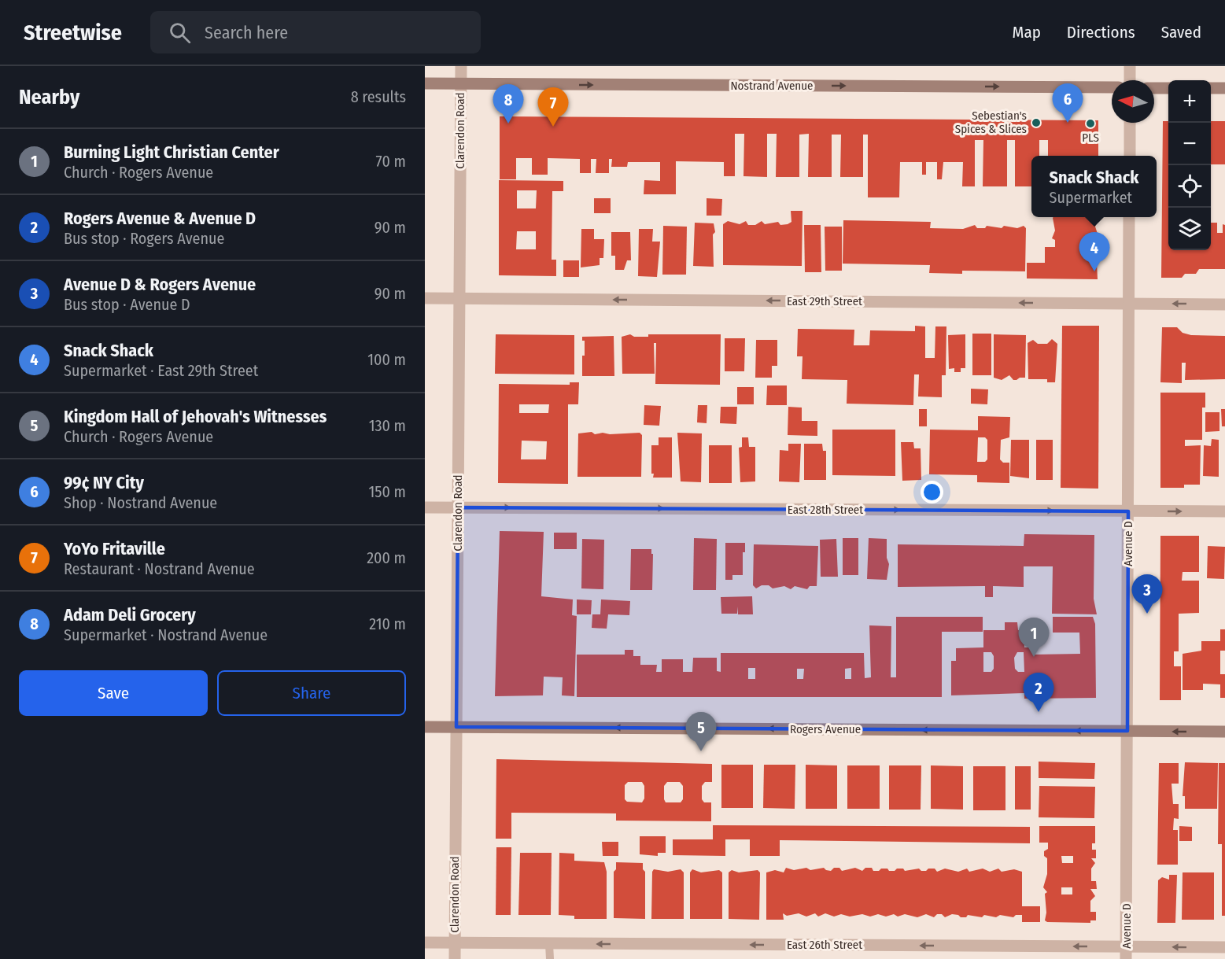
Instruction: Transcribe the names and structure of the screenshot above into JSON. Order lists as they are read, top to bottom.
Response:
{
  "streets": {
    "main road": ["Nostrand Avenue", "Rogers Avenue"],
    "street": [
      "Clarendon Road",
      "East 29th Street",
      "East 28th Street",
      "Avenue D",
      "East 26th Street"
    ]
  },
  "crossings": [
    ["Nostrand Avenue", "Clarendon Road"],
    ["Clarendon Road", "East 29th Street"],
    ["Clarendon Road", "East 28th Street"],
    ["Clarendon Road", "Rogers Avenue"],
    ["Clarendon Road", "East 26th Street"],
    ["East 29th Street", "Avenue D"],
    ["East 28th Street", "Avenue D"],
    ["Avenue D", "Rogers Avenue"],
    ["Avenue D", "East 26th Street"]
  ],
  "one_way": [
    "Nostrand Avenue",
    "East 29th Street",
    "East 28th Street",
    "Rogers Avenue",
    "East 26th Street"
  ],
  "places": ["Sebestian's Spices & Slices", "PLS"],
  "north": "left",
  "page": {
    "header": "Streetwise",
    "search": "Search here",
    "nav": ["Map", "Directions", "Saved"],
    "heading": ["Nearby", "8 results"],
    "map_buttons": ["+", "−"],
    "pins": [
      "6",
      "8",
      "7",
      "4",
      "3",
      "1",
      "2",
      "5"
    ],
    "list": [
      {
        "mark": "1",
        "name": "Burning Light Christian Center",
        "note": "Church · Rogers Avenue",
        "value": "70 m"
      },
      {
        "mark": "2",
        "name": "Rogers Avenue & Avenue D",
        "note": "Bus stop · Rogers Avenue",
        "value": "90 m"
      },
      {
        "mark": "3",
        "name": "Avenue D & Rogers Avenue",
        "note": "Bus stop · Avenue D",
        "value": "90 m"
      },
      {
        "mark": "4",
        "name": "Snack Shack",
        "note": "Supermarket · East 29th Street",
        "value": "100 m"
      },
      {
        "mark": "5",
        "name": "Kingdom Hall of Jehovah's Witnesses",
        "note": "Church · Rogers Avenue",
        "value": "130 m"
      },
      {
        "mark": "6",
        "name": "99¢ NY City",
        "note": "Shop · Nostrand Avenue",
        "value": "150 m"
      },
      {
        "mark": "7",
        "name": "YoYo Fritaville",
        "note": "Restaurant · Nostrand Avenue",
        "value": "200 m"
      },
      {
        "mark": "8",
        "name": "Adam Deli Grocery",
        "note": "Supermarket · Nostrand Avenue",
        "value": "210 m"
      }
    ],
    "popup": ["Snack Shack", "Supermarket"],
    "buttons": ["Save", "Share"]
  }
}
